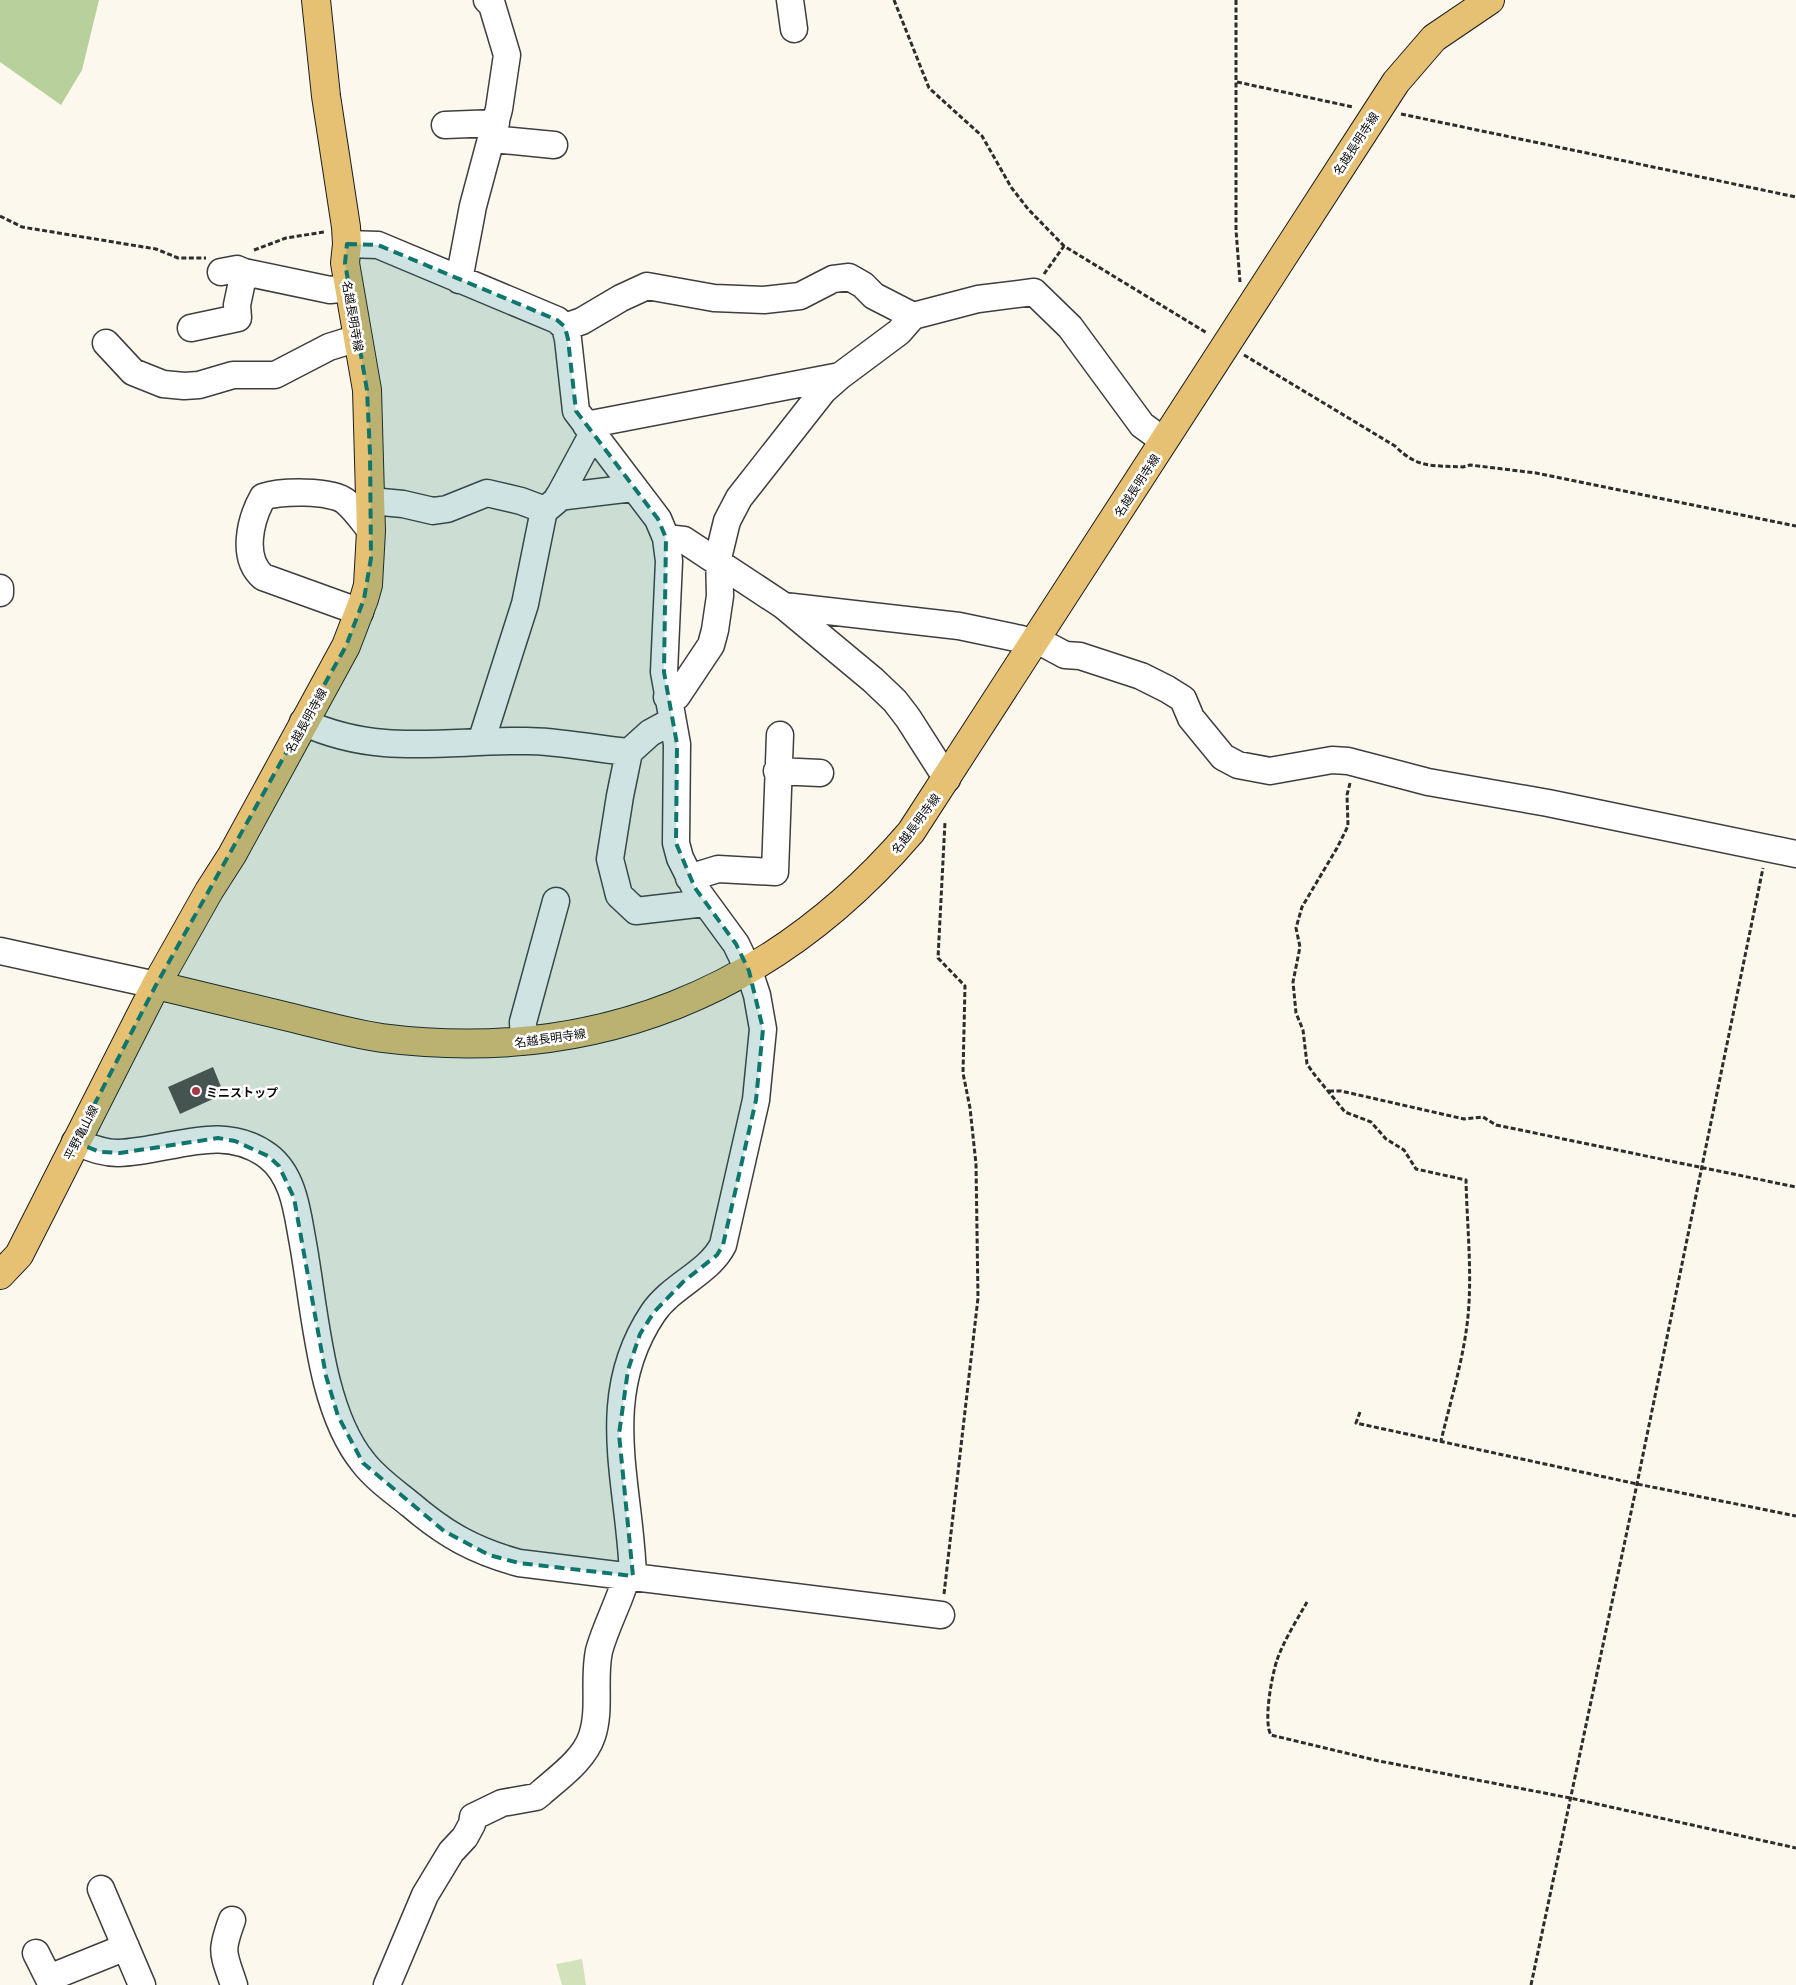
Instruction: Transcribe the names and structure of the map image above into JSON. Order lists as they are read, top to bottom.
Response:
{
  "streets": {
    "main road": ["名越長明寺線", "平野亀山線"]
  },
  "crossings": [
    ["名越長明寺線", "平野亀山線"]
  ],
  "places": ["ミニストップ"]
}
